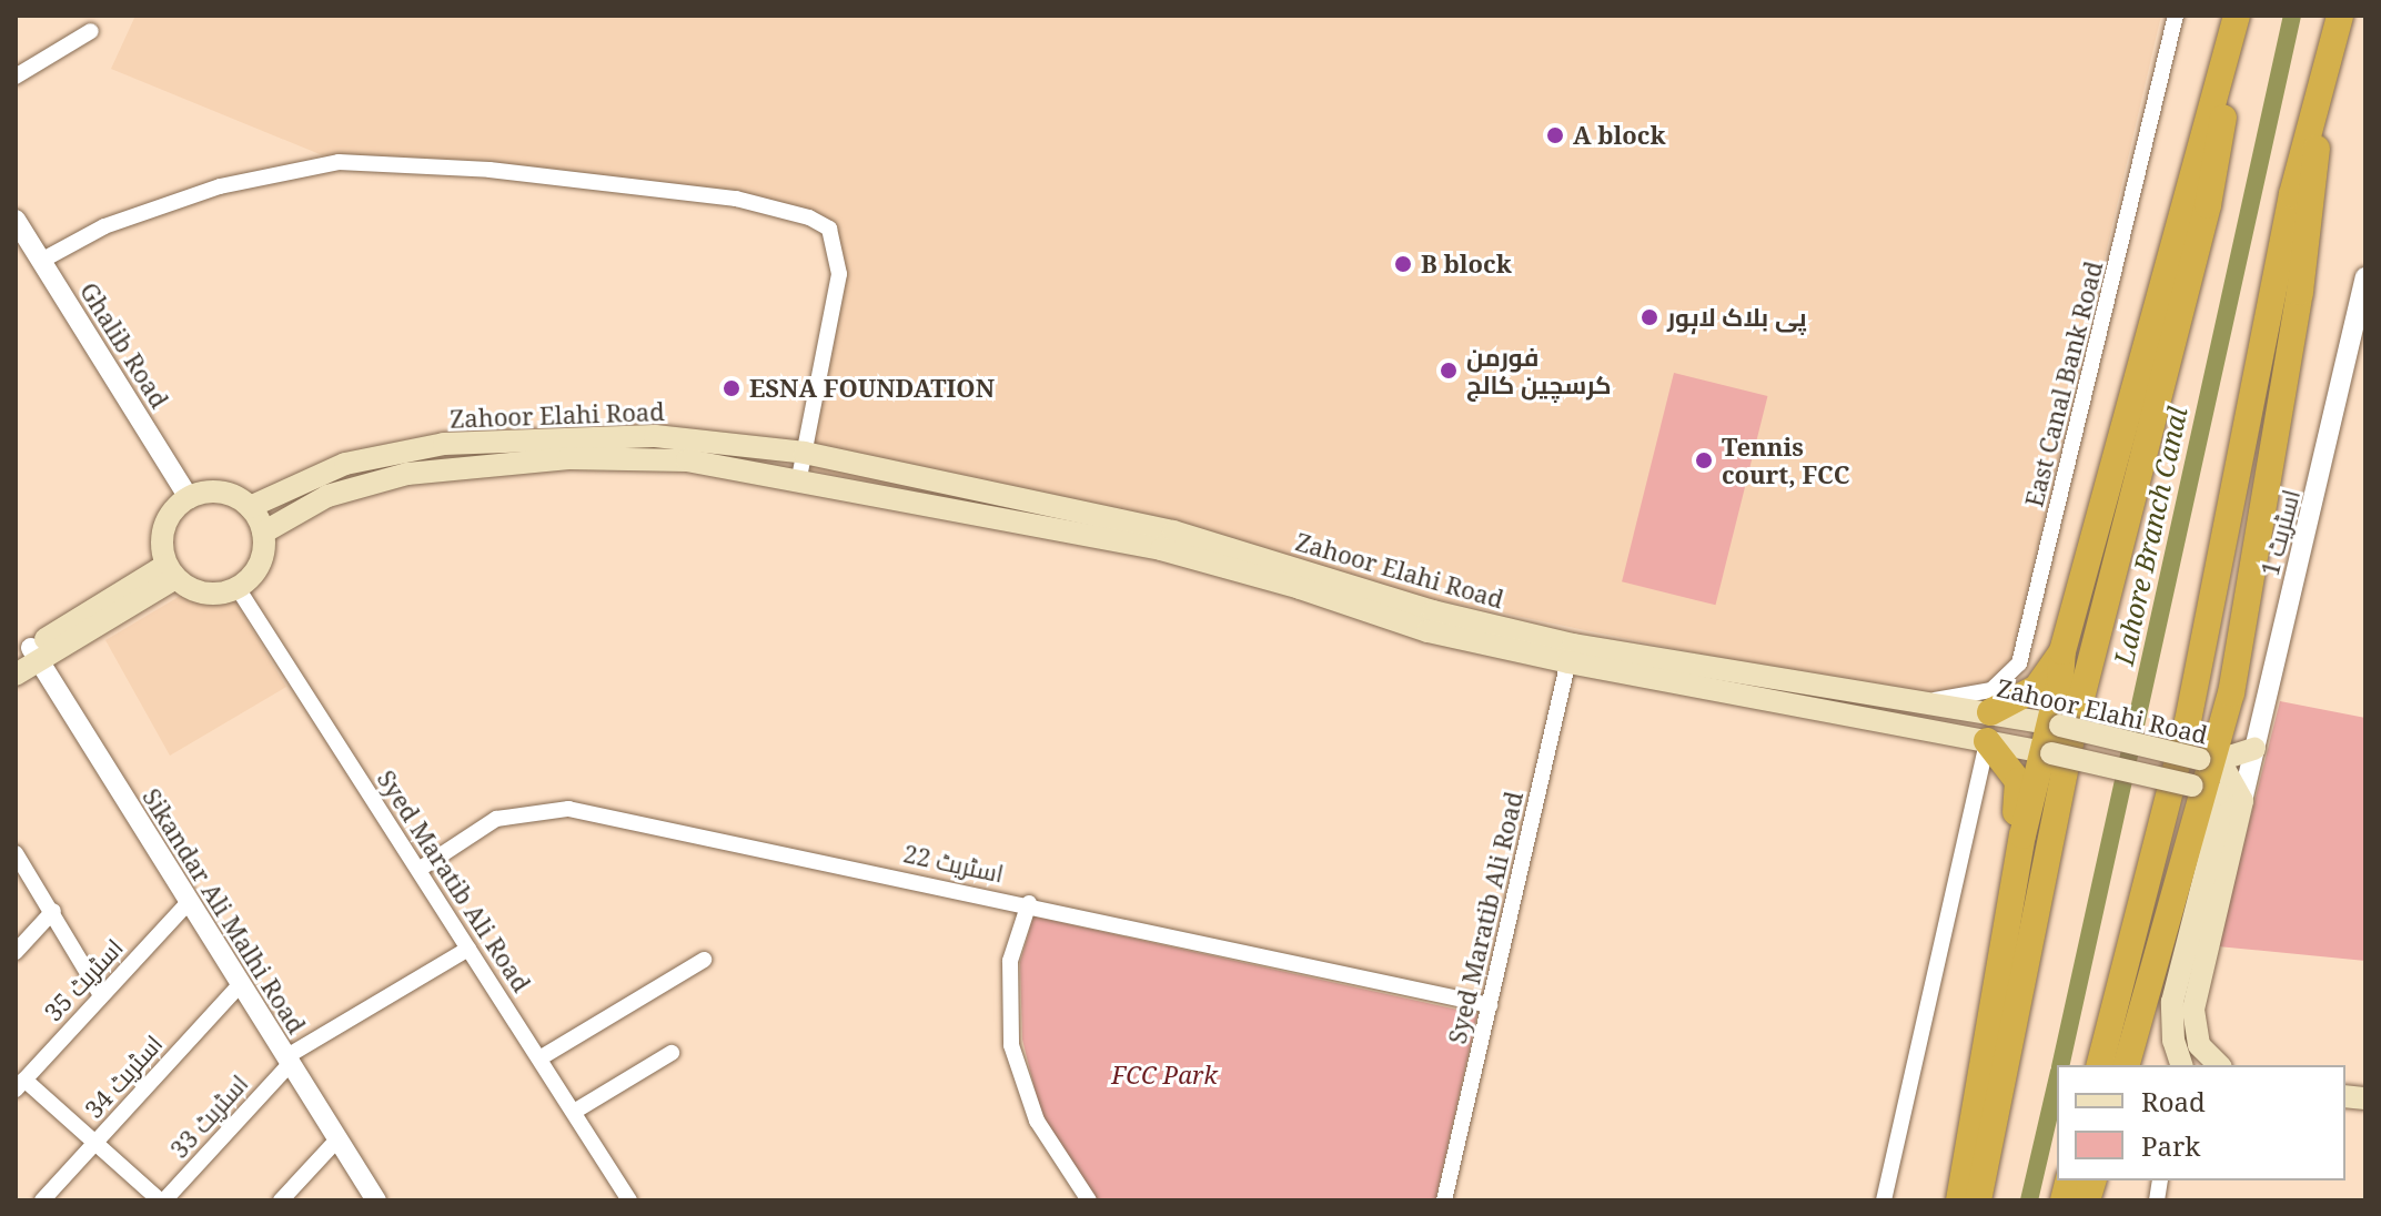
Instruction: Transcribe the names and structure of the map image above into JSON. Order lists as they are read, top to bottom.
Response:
{
  "streets": {
    "main road": ["Zahoor Elahi Road"],
    "street": [
      "Ghalib Road",
      "East Canal Bank Road",
      "اسٹریٹ 1",
      "اسٹریٹ 22",
      "Syed Maratib Ali Road",
      "Sikandar Ali Malhi Road",
      "اسٹریٹ 35",
      "اسٹریٹ 34",
      "اسٹریٹ 33"
    ]
  },
  "crossings": [
    ["Ghalib Road", "Zahoor Elahi Road"],
    ["Ghalib Road", "Syed Maratib Ali Road"],
    ["East Canal Bank Road", "Zahoor Elahi Road"],
    ["Zahoor Elahi Road", "اسٹریٹ 1"],
    ["Zahoor Elahi Road", "Syed Maratib Ali Road"],
    ["اسٹریٹ 22", "Syed Maratib Ali Road"],
    ["Syed Maratib Ali Road", "اسٹریٹ 33"],
    ["Sikandar Ali Malhi Road", "اسٹریٹ 35"],
    ["Sikandar Ali Malhi Road", "اسٹریٹ 34"],
    ["Sikandar Ali Malhi Road", "اسٹریٹ 33"]
  ],
  "water": ["Lahore Branch Canal"],
  "parks": ["FCC Park"],
  "places": [
    "A block",
    "B block",
    "پی بلاک لاہور",
    "فورمن کرسچین کالج",
    "ESNA FOUNDATION",
    "Tennis court, FCC"
  ],
  "legend": ["Road", "Park"]
}
